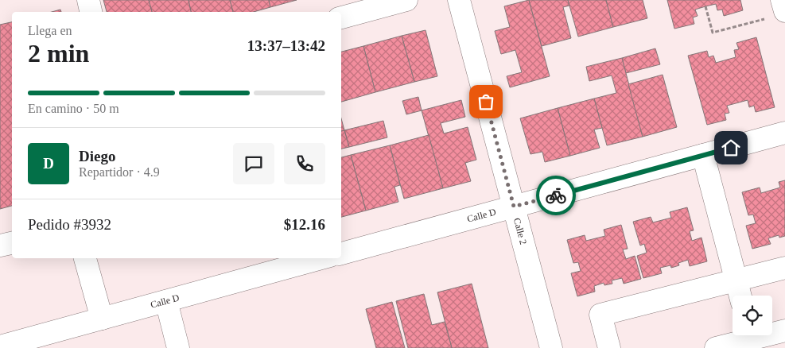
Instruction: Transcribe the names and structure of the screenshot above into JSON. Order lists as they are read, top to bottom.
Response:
{
  "streets": {
    "street": ["Calle D", "Calle 2"]
  },
  "crossings": [
    ["Calle D", "Calle 2"]
  ],
  "page": {
    "heading": ["2 min", "Llega en", "13:37–13:42"],
    "panel": [
      "Diego",
      "Repartidor · 4.9",
      "Pedido #3932",
      "$12.16"
    ],
    "bar": "En camino · 50 m",
    "round": "D"
  }
}
